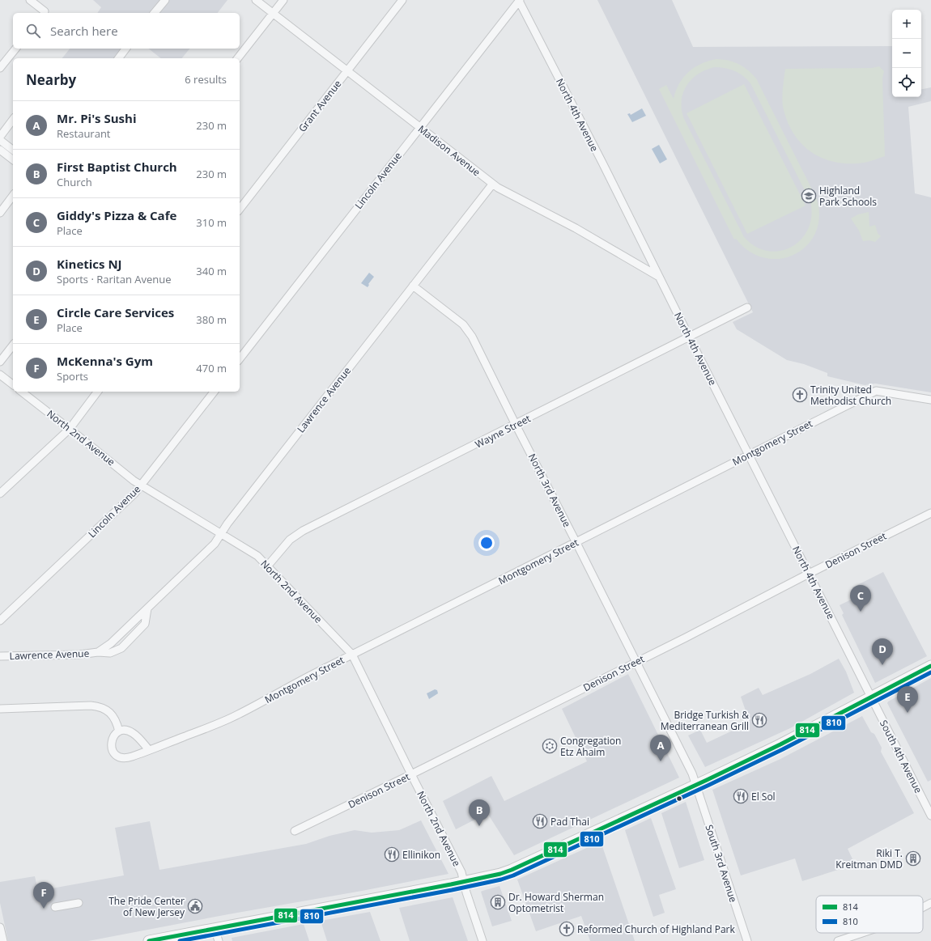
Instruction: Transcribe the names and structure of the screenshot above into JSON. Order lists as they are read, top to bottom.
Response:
{
  "streets": {
    "street": [
      "Grant Avenue",
      "North 4th Avenue",
      "Madison Avenue",
      "Lincoln Avenue",
      "Lawrence Avenue",
      "Wayne Street",
      "North 2nd Avenue",
      "Montgomery Street",
      "North 3rd Avenue",
      "Denison Street",
      "South 4th Avenue",
      "South 3rd Avenue"
    ]
  },
  "crossings": [
    ["Grant Avenue", "Madison Avenue"],
    ["North 4th Avenue", "Madison Avenue"],
    ["North 4th Avenue", "Lincoln Avenue"],
    ["North 4th Avenue", "Wayne Street"],
    ["North 4th Avenue", "Montgomery Street"],
    ["North 4th Avenue", "Denison Street"],
    ["North 4th Avenue", "South 4th Avenue"],
    ["Madison Avenue", "Lincoln Avenue"],
    ["Madison Avenue", "Lawrence Avenue"],
    ["Lincoln Avenue", "North 2nd Avenue"],
    ["Lawrence Avenue", "North 2nd Avenue"],
    ["Lawrence Avenue", "North 3rd Avenue"],
    ["Wayne Street", "North 2nd Avenue"],
    ["Wayne Street", "North 3rd Avenue"],
    ["North 2nd Avenue", "Montgomery Street"],
    ["North 2nd Avenue", "Denison Street"],
    ["Montgomery Street", "North 3rd Avenue"],
    ["North 3rd Avenue", "Denison Street"],
    ["North 3rd Avenue", "South 3rd Avenue"]
  ],
  "places": {
    "school or university": ["Highland Park Schools"],
    "church": ["Trinity United Methodist Church", "Reformed Church of Highland Park"],
    "restaurant": [
      "Bridge Turkish & Mediterranean Grill",
      "El Sol",
      "Pad Thai",
      "Ellinikon"
    ],
    "synagogue": ["Congregation Etz Ahaim"],
    "building": ["Riki T. Kreitman DMD", "Dr. Howard Sherman Optometrist"],
    "public building": ["The Pride Center of New Jersey"]
  },
  "lines": ["transit line 814", "transit line 810"],
  "legend": ["814", "810"],
  "page": {
    "map_buttons": ["+", "−"],
    "search": "Search here",
    "heading": ["Nearby", "6 results"],
    "list": [
      {
        "mark": "A",
        "name": "Mr. Pi's Sushi",
        "note": "Restaurant",
        "value": "230 m"
      },
      {
        "mark": "B",
        "name": "First Baptist Church",
        "note": "Church",
        "value": "230 m"
      },
      {
        "mark": "C",
        "name": "Giddy's Pizza & Cafe",
        "note": "Place",
        "value": "310 m"
      },
      {
        "mark": "D",
        "name": "Kinetics NJ",
        "note": "Sports · Raritan Avenue",
        "value": "340 m"
      },
      {
        "mark": "E",
        "name": "Circle Care Services",
        "note": "Place",
        "value": "380 m"
      },
      {
        "mark": "F",
        "name": "McKenna's Gym",
        "note": "Sports",
        "value": "470 m"
      }
    ],
    "pins": [
      "C",
      "D",
      "E",
      "A",
      "B",
      "F"
    ]
  }
}
